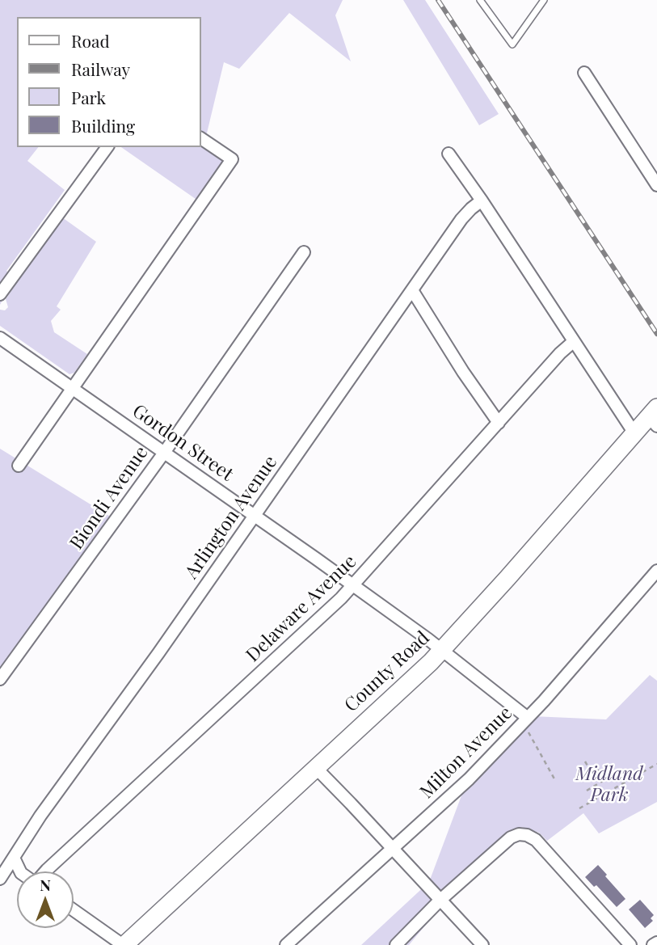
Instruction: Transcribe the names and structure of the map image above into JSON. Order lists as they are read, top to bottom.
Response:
{
  "streets": {
    "street": [
      "Gordon Street",
      "Biondi Avenue",
      "Arlington Avenue",
      "Delaware Avenue",
      "County Road",
      "Milton Avenue"
    ]
  },
  "crossings": [
    ["Gordon Street", "Biondi Avenue"],
    ["Gordon Street", "Arlington Avenue"],
    ["Gordon Street", "Delaware Avenue"],
    ["Gordon Street", "County Road"],
    ["Gordon Street", "Milton Avenue"]
  ],
  "parks": ["Midland Park"],
  "legend": [
    "Road",
    "Railway",
    "Park",
    "Building"
  ],
  "north": "top"
}
